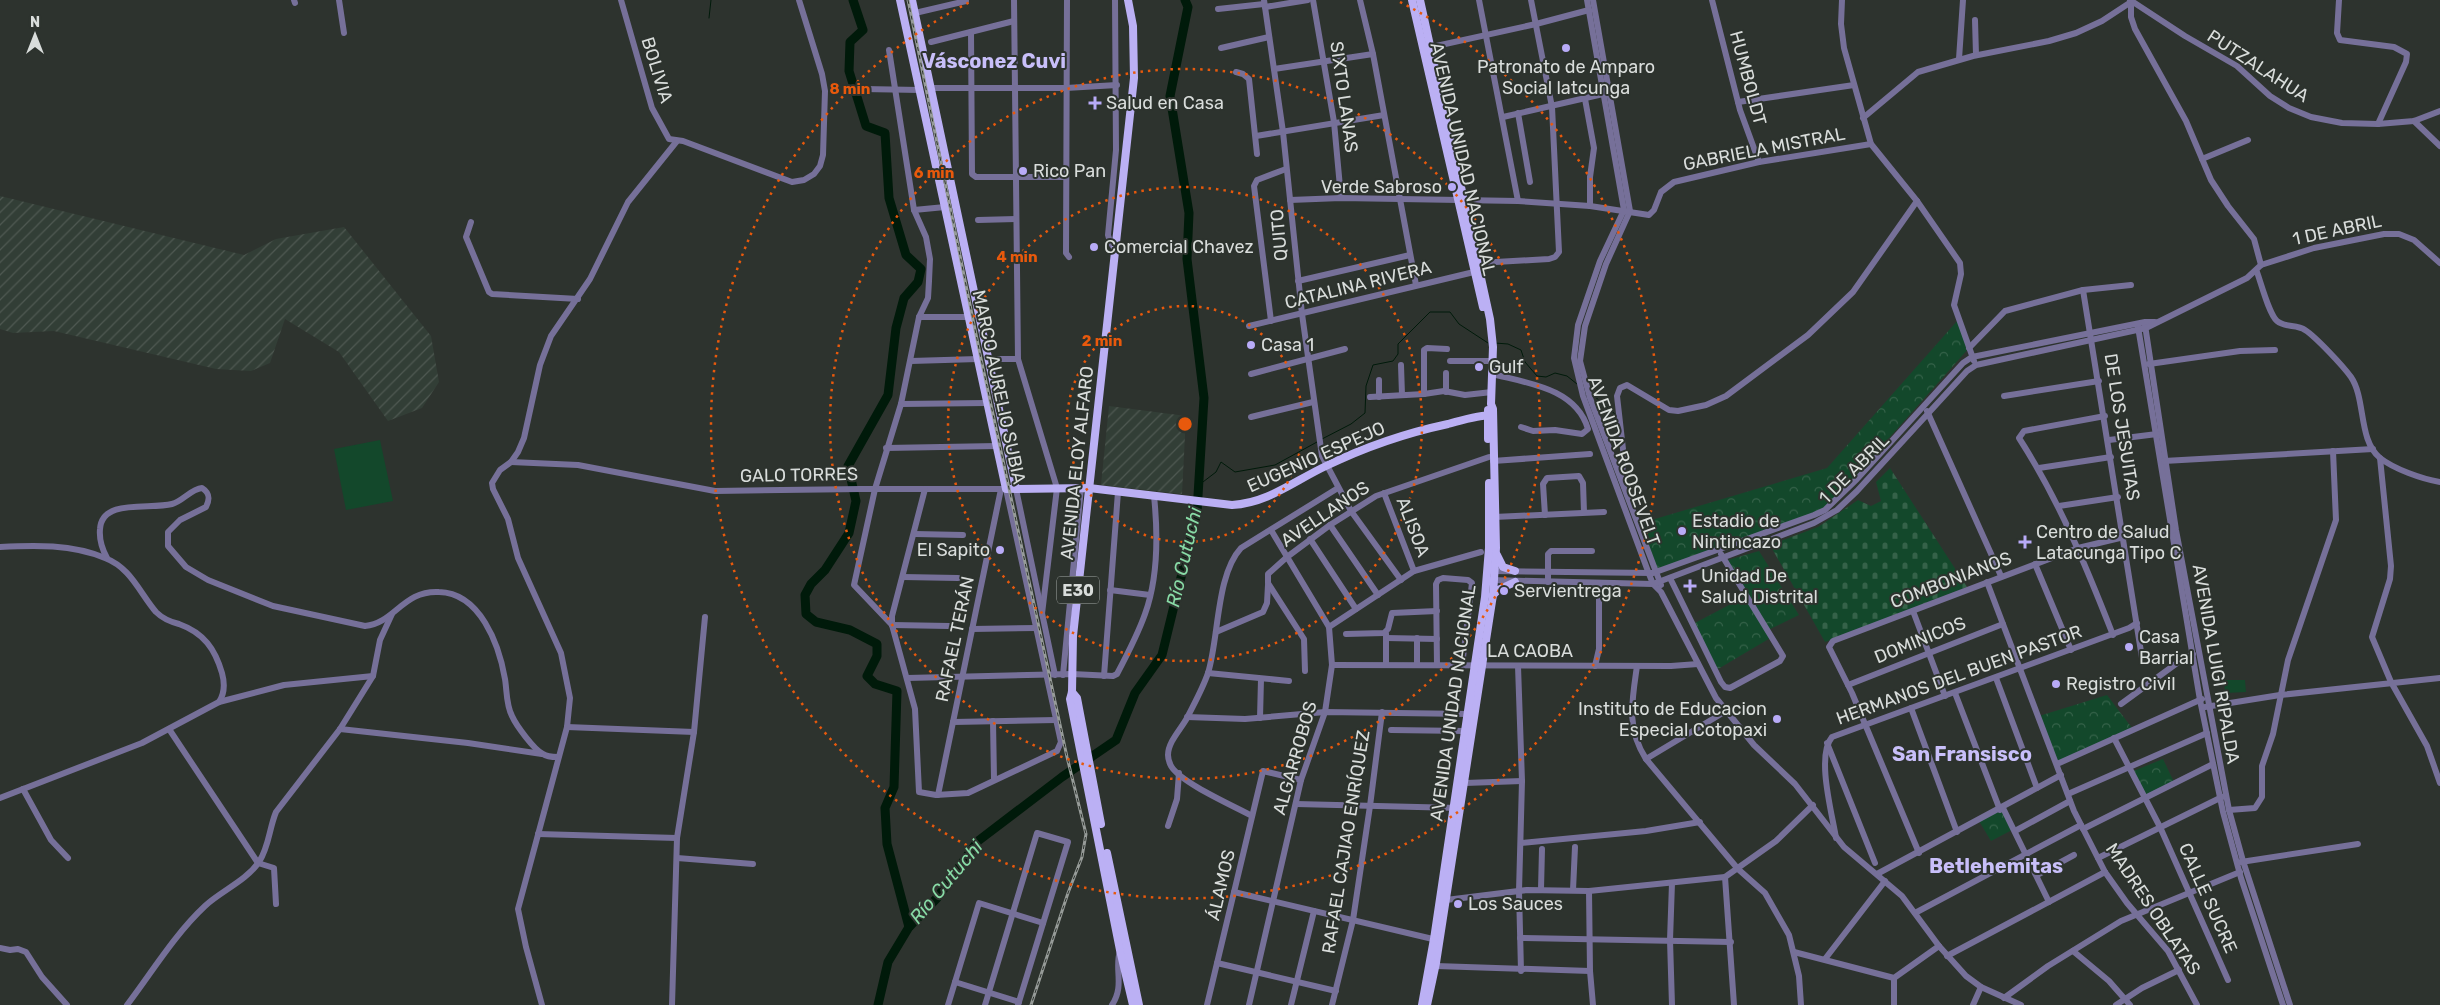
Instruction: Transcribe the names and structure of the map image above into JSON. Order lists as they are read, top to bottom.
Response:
{
  "streets": {
    "main road": [
      "AVENIDA UNIDAD NACIONAL",
      "MARCO AURELIO SUBIA",
      "EUGENIO ESPEJO",
      "AVENIDA ELOY ALFARO",
      "GALO TORRES",
      "E30"
    ],
    "street": [
      "PUTZALAHUA",
      "BOLIVIA",
      "HUMBOLDT",
      "SIXTO LANAS",
      "GABRIELA MISTRAL",
      "1 DE ABRIL",
      "QUITO",
      "CATALINA RIVERA",
      "DE LOS JESUITAS",
      "AVENIDA ROOSEVELT",
      "AVELLANOS",
      "ALISOA",
      "COMBONIANOS",
      "RAFAEL TERÁN",
      "DOMINICOS",
      "LA CAOBA",
      "AVENIDA LUIGI RIPALDA",
      "HERMANOS DEL BUEN PASTOR",
      "ALGARROBOS",
      "RAFAEL CAJIAO ENRÍQUEZ",
      "ÁLAMOS",
      "CALLE SUCRE",
      "MADRES OBLATAS"
    ]
  },
  "crossings": [
    ["HUMBOLDT", "GABRIELA MISTRAL"],
    ["SIXTO LANAS", "GABRIELA MISTRAL"],
    ["GABRIELA MISTRAL", "AVENIDA UNIDAD NACIONAL"],
    ["GABRIELA MISTRAL", "QUITO"],
    ["GABRIELA MISTRAL", "AVENIDA ROOSEVELT"],
    ["AVENIDA UNIDAD NACIONAL", "1 DE ABRIL"],
    ["AVENIDA UNIDAD NACIONAL", "CATALINA RIVERA"],
    ["AVENIDA UNIDAD NACIONAL", "EUGENIO ESPEJO"],
    ["AVENIDA UNIDAD NACIONAL", "AVELLANOS"],
    ["AVENIDA UNIDAD NACIONAL", "LA CAOBA"],
    ["1 DE ABRIL", "DE LOS JESUITAS"],
    ["1 DE ABRIL", "AVENIDA ROOSEVELT"],
    ["1 DE ABRIL", "AVENIDA LUIGI RIPALDA"],
    ["QUITO", "CATALINA RIVERA"],
    ["QUITO", "EUGENIO ESPEJO"],
    ["QUITO", "AVELLANOS"],
    ["MARCO AURELIO SUBIA", "GALO TORRES"],
    ["MARCO AURELIO SUBIA", "RAFAEL TERÁN"],
    ["DE LOS JESUITAS", "COMBONIANOS"],
    ["DE LOS JESUITAS", "HERMANOS DEL BUEN PASTOR"],
    ["EUGENIO ESPEJO", "AVENIDA ELOY ALFARO"],
    ["EUGENIO ESPEJO", "GALO TORRES"],
    ["AVENIDA ELOY ALFARO", "GALO TORRES"],
    ["AVENIDA ELOY ALFARO", "E30"],
    ["GALO TORRES", "RAFAEL TERÁN"],
    ["AVELLANOS", "ALISOA"],
    ["AVELLANOS", "ALGARROBOS"],
    ["COMBONIANOS", "DOMINICOS"],
    ["COMBONIANOS", "AVENIDA LUIGI RIPALDA"],
    ["COMBONIANOS", "MADRES OBLATAS"],
    ["DOMINICOS", "MADRES OBLATAS"],
    ["LA CAOBA", "ALGARROBOS"],
    ["HERMANOS DEL BUEN PASTOR", "MADRES OBLATAS"],
    ["ALGARROBOS", "ÁLAMOS"]
  ],
  "districts": ["Vásconez Cuvi", "San Fransisco", "Betlehemitas"],
  "water": ["Río Cutuchi"],
  "places": {
    "other": [
      "Patronato de Amparo Social latcunga",
      "Rico Pan",
      "Verde Sabroso",
      "Comercial Chavez",
      "Casa 1",
      "Gulf",
      "Estadio de Nintincazo",
      "El Sapito",
      "Servientrega",
      "Casa Barrial",
      "Registro Civil",
      "Instituto de Educacion Especial Cotopaxi",
      "Los Sauces"
    ],
    "health": ["Salud en Casa", "Centro de Salud Latacunga Tipo C", "Unidad De Salud Distrital"]
  },
  "north": "top",
  "rings": [
    "8 min",
    "6 min",
    "4 min",
    "2 min"
  ]
}
